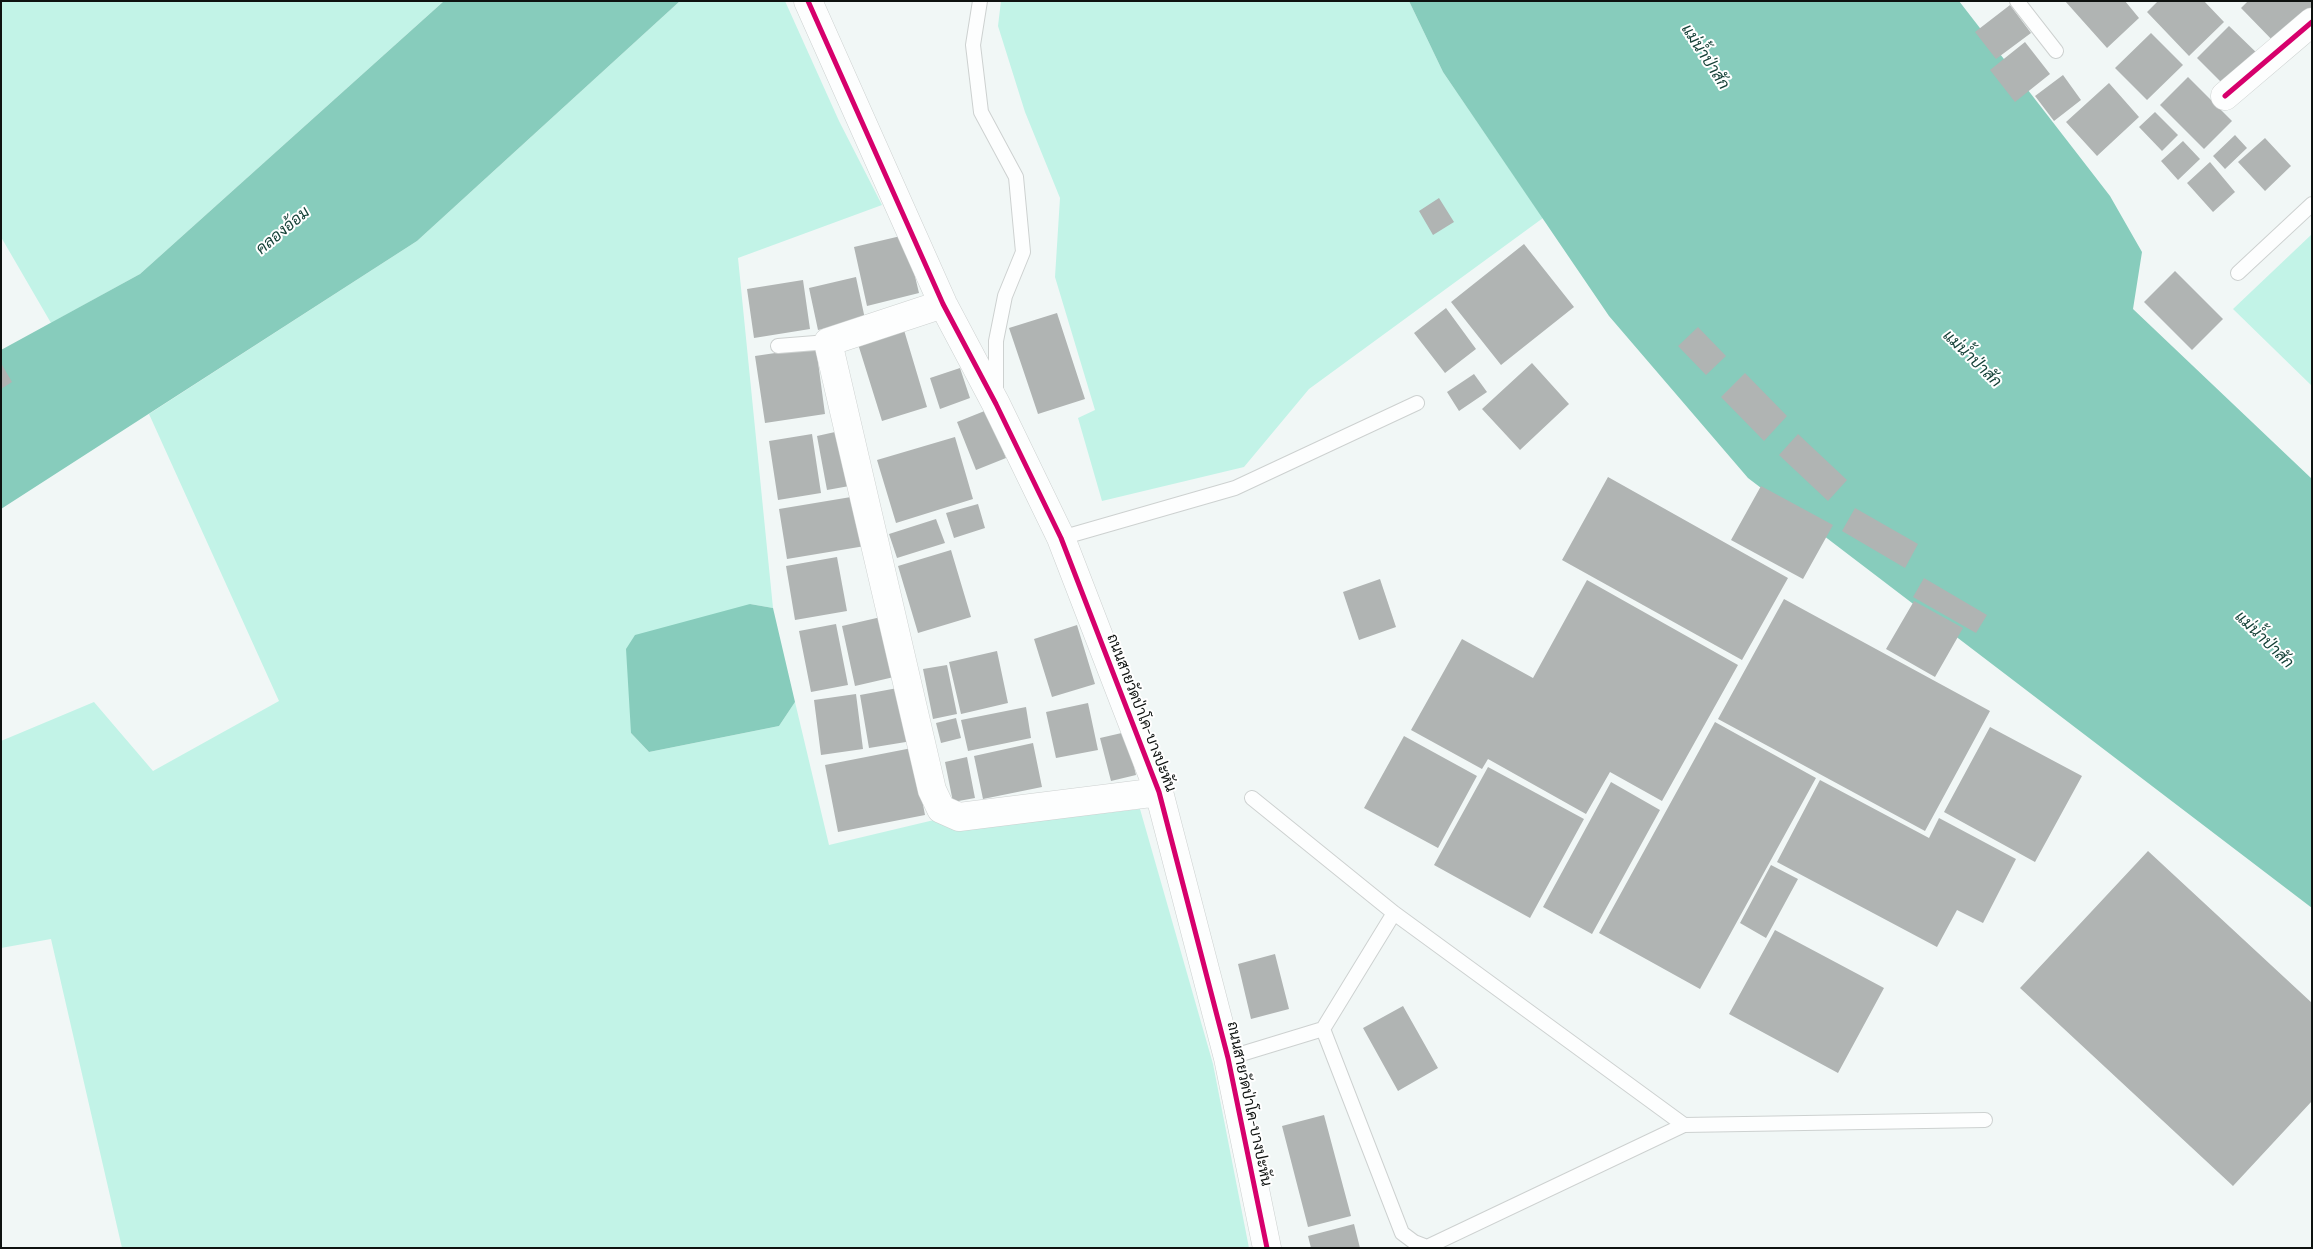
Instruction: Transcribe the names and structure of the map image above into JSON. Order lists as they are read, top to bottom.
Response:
{
  "streets": {
    "street": ["ถนนสายวัดป่าโค-บางปะหัน"]
  },
  "water": ["แม่น้ำป่าสัก", "คลองอ้อม"]
}
